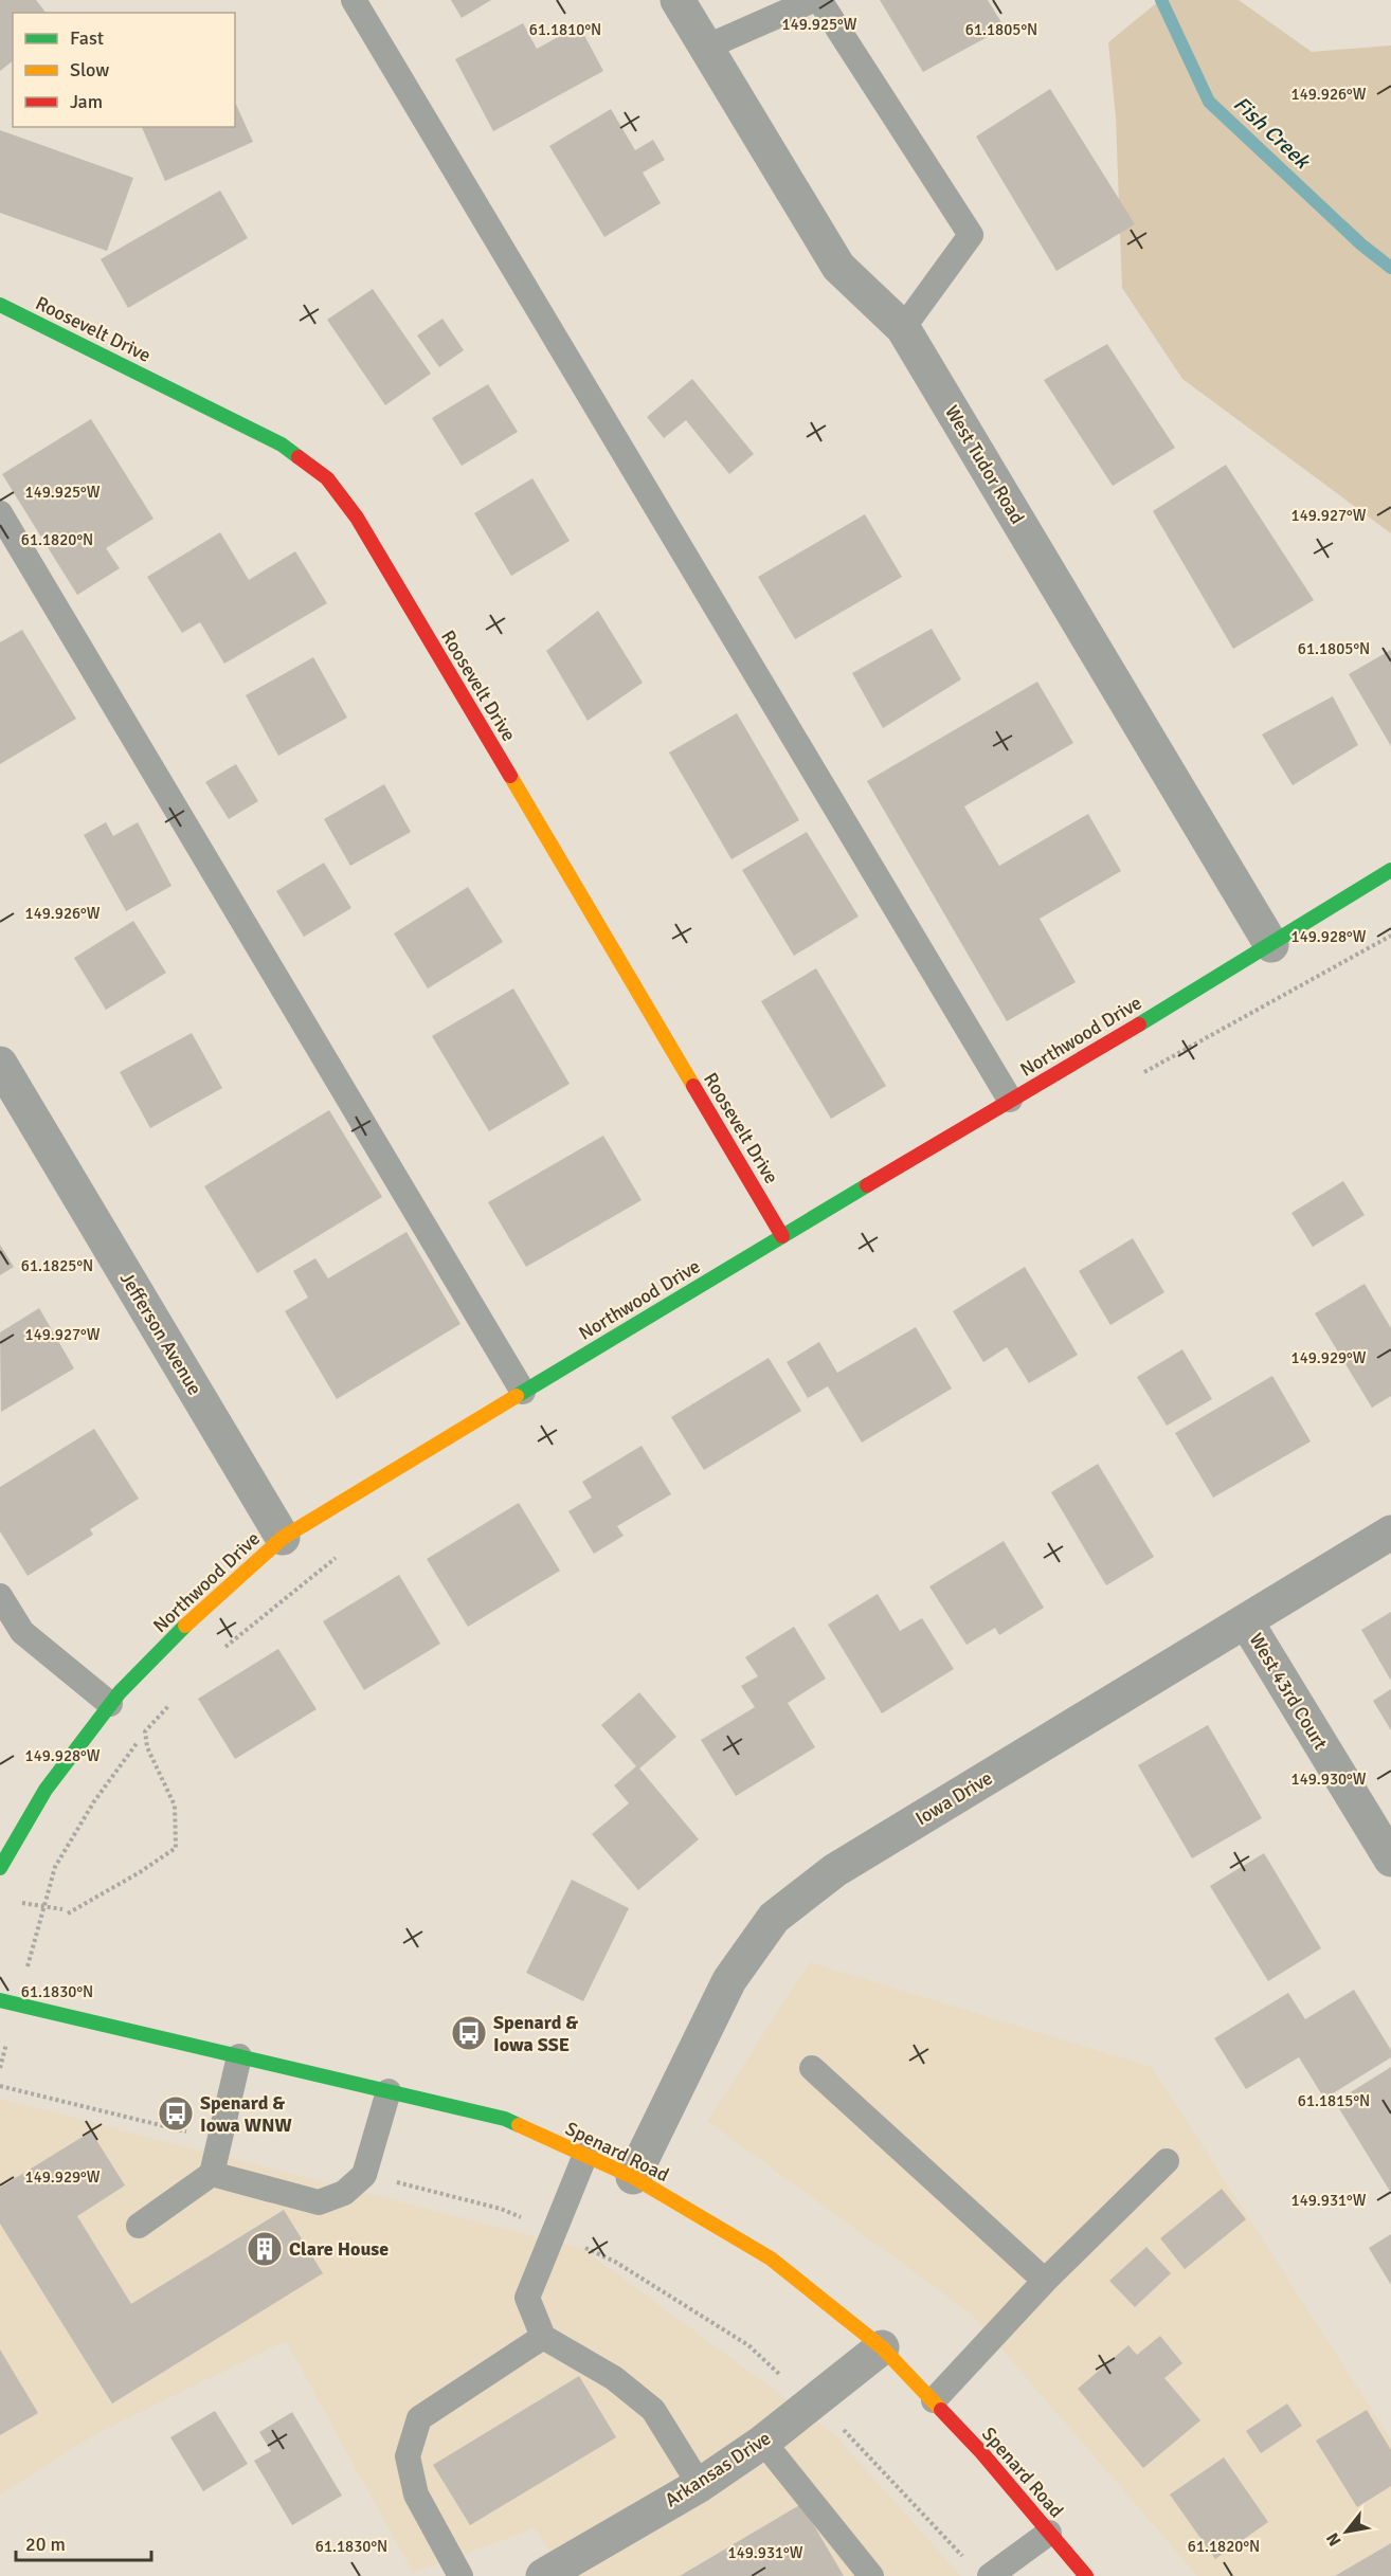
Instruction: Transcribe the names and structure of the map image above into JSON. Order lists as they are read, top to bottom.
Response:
{
  "streets": {
    "street": [
      "Roosevelt Drive",
      "West Tudor Road",
      "Northwood Drive",
      "Jefferson Avenue",
      "West 43rd Court",
      "Iowa Drive",
      "Spenard Road",
      "Arkansas Drive"
    ]
  },
  "crossings": [
    ["Roosevelt Drive", "Northwood Drive"],
    ["West Tudor Road", "Northwood Drive"],
    ["Northwood Drive", "Jefferson Avenue"],
    ["West 43rd Court", "Iowa Drive"],
    ["Iowa Drive", "Spenard Road"],
    ["Spenard Road", "Arkansas Drive"]
  ],
  "water": ["Fish Creek"],
  "places": {
    "bus stop": ["Spenard & Iowa SSE", "Spenard & Iowa WNW"],
    "building": ["Clare House"]
  },
  "legend": ["Fast", "Slow", "Jam"],
  "scale_bar": "20 m",
  "north": "bottom left",
  "coordinates": [
    "149.925°W",
    "61.1805°N",
    "61.1810°N",
    "149.926°W",
    "149.927°W",
    "61.1820°N",
    "149.928°W",
    "61.1825°N",
    "149.929°W",
    "149.930°W",
    "61.1830°N",
    "61.1815°N",
    "149.931°W"
  ]
}
